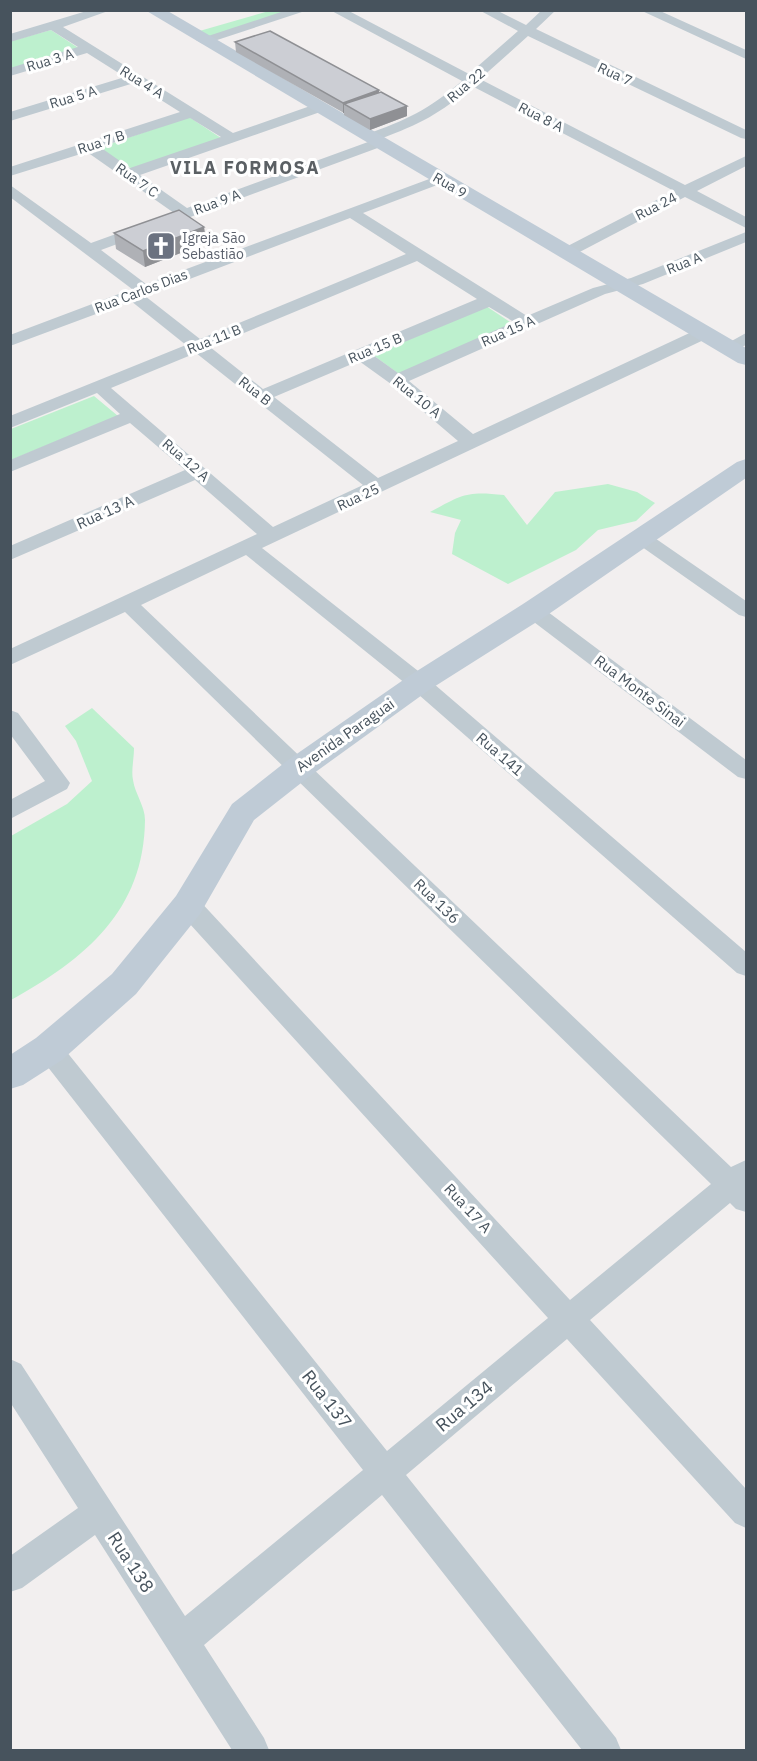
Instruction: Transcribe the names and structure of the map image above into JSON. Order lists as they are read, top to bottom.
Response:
{
  "streets": {
    "street": [
      "Rua 3 A",
      "Rua 7",
      "Rua 4 A",
      "Rua 22",
      "Rua 5 A",
      "Rua 8 A",
      "Rua 7 B",
      "Rua 7 C",
      "Rua 9",
      "Rua 9 A",
      "Rua 24",
      "Rua A",
      "Rua Carlos Dias",
      "Rua 15 A",
      "Rua 11 B",
      "Rua 15 B",
      "Rua B",
      "Rua 10 A",
      "Rua 12 A",
      "Rua 25",
      "Rua 13 A",
      "Rua Monte Sinai",
      "Avenida Paraguai",
      "Rua 141",
      "Rua 136",
      "Rua 17 A",
      "Rua 137",
      "Rua 134",
      "Rua 138"
    ]
  },
  "crossings": [
    ["Rua 3 A", "Rua 4 A"],
    ["Rua 7", "Rua 22"],
    ["Rua 4 A", "Rua 5 A"],
    ["Rua 4 A", "Rua 7 B"],
    ["Rua 22", "Rua 8 A"],
    ["Rua 22", "Rua 9"],
    ["Rua 22", "Rua 9 A"],
    ["Rua 8 A", "Rua 24"],
    ["Rua 7 B", "Rua 7 C"],
    ["Rua 7 C", "Rua 9 A"],
    ["Rua 9", "Rua 9 A"],
    ["Rua 9", "Rua 24"],
    ["Rua 9", "Rua A"],
    ["Rua 9", "Rua Carlos Dias"],
    ["Rua 9", "Rua 15 A"],
    ["Rua 9", "Rua 25"],
    ["Rua 9 A", "Rua B"],
    ["Rua A", "Rua 15 A"],
    ["Rua Carlos Dias", "Rua B"],
    ["Rua 15 A", "Rua 10 A"],
    ["Rua 11 B", "Rua B"],
    ["Rua 11 B", "Rua 12 A"],
    ["Rua 15 B", "Rua B"],
    ["Rua 15 B", "Rua 10 A"],
    ["Rua B", "Rua 25"],
    ["Rua 10 A", "Rua 25"],
    ["Rua 12 A", "Rua 25"],
    ["Rua 12 A", "Rua 13 A"],
    ["Rua 25", "Rua 141"],
    ["Rua 25", "Rua 136"],
    ["Rua Monte Sinai", "Avenida Paraguai"],
    ["Avenida Paraguai", "Rua 141"],
    ["Avenida Paraguai", "Rua 136"],
    ["Avenida Paraguai", "Rua 17 A"],
    ["Avenida Paraguai", "Rua 137"],
    ["Rua 136", "Rua 134"],
    ["Rua 17 A", "Rua 134"],
    ["Rua 137", "Rua 134"],
    ["Rua 134", "Rua 138"]
  ],
  "districts": ["VILA FORMOSA"],
  "places": {
    "church": ["Igreja São Sebastião"]
  }
}
